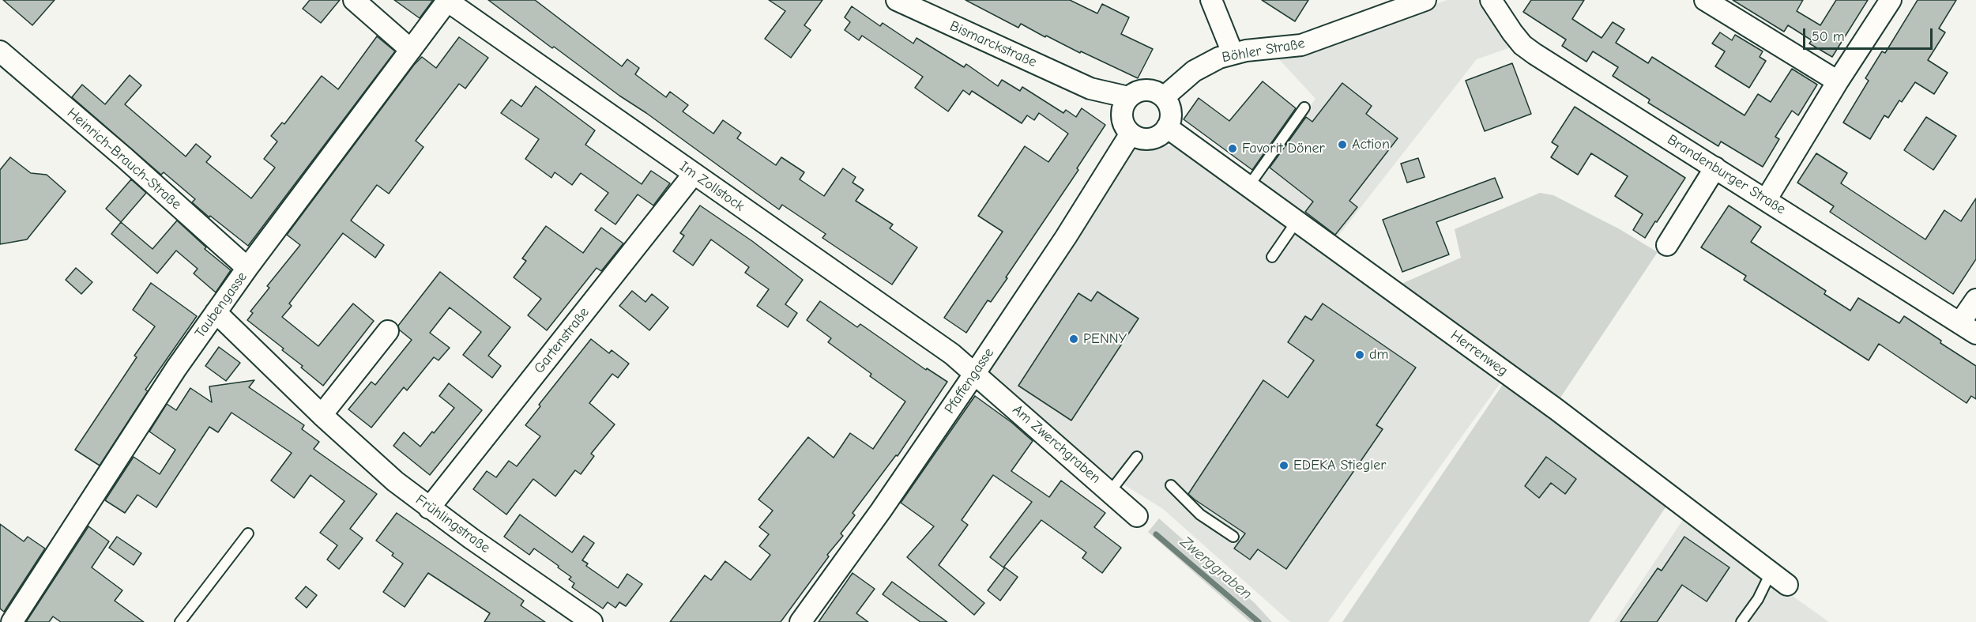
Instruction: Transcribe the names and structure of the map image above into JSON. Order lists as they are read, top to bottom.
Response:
{
  "streets": {
    "street": [
      "Bismarckstraße",
      "Böhler Straße",
      "Heinrich-Brauch-Straße",
      "Brandenburger Straße",
      "Im Zollstock",
      "Taubengasse",
      "Gartenstraße",
      "Herrenweg",
      "Pfaffengasse",
      "Am Zwerchgraben",
      "Frühlingstraße"
    ]
  },
  "crossings": [
    ["Bismarckstraße", "Böhler Straße"],
    ["Bismarckstraße", "Herrenweg"],
    ["Bismarckstraße", "Pfaffengasse"],
    ["Böhler Straße", "Herrenweg"],
    ["Böhler Straße", "Pfaffengasse"],
    ["Heinrich-Brauch-Straße", "Taubengasse"],
    ["Im Zollstock", "Taubengasse"],
    ["Im Zollstock", "Gartenstraße"],
    ["Im Zollstock", "Pfaffengasse"],
    ["Im Zollstock", "Am Zwerchgraben"],
    ["Taubengasse", "Frühlingstraße"],
    ["Gartenstraße", "Frühlingstraße"],
    ["Herrenweg", "Pfaffengasse"],
    ["Pfaffengasse", "Am Zwerchgraben"]
  ],
  "water": ["Zwerggraben"],
  "places": [
    "Action",
    "Favorit Döner",
    "PENNY",
    "dm",
    "EDEKA Stiegler"
  ],
  "scale_bar": "50 m"
}
